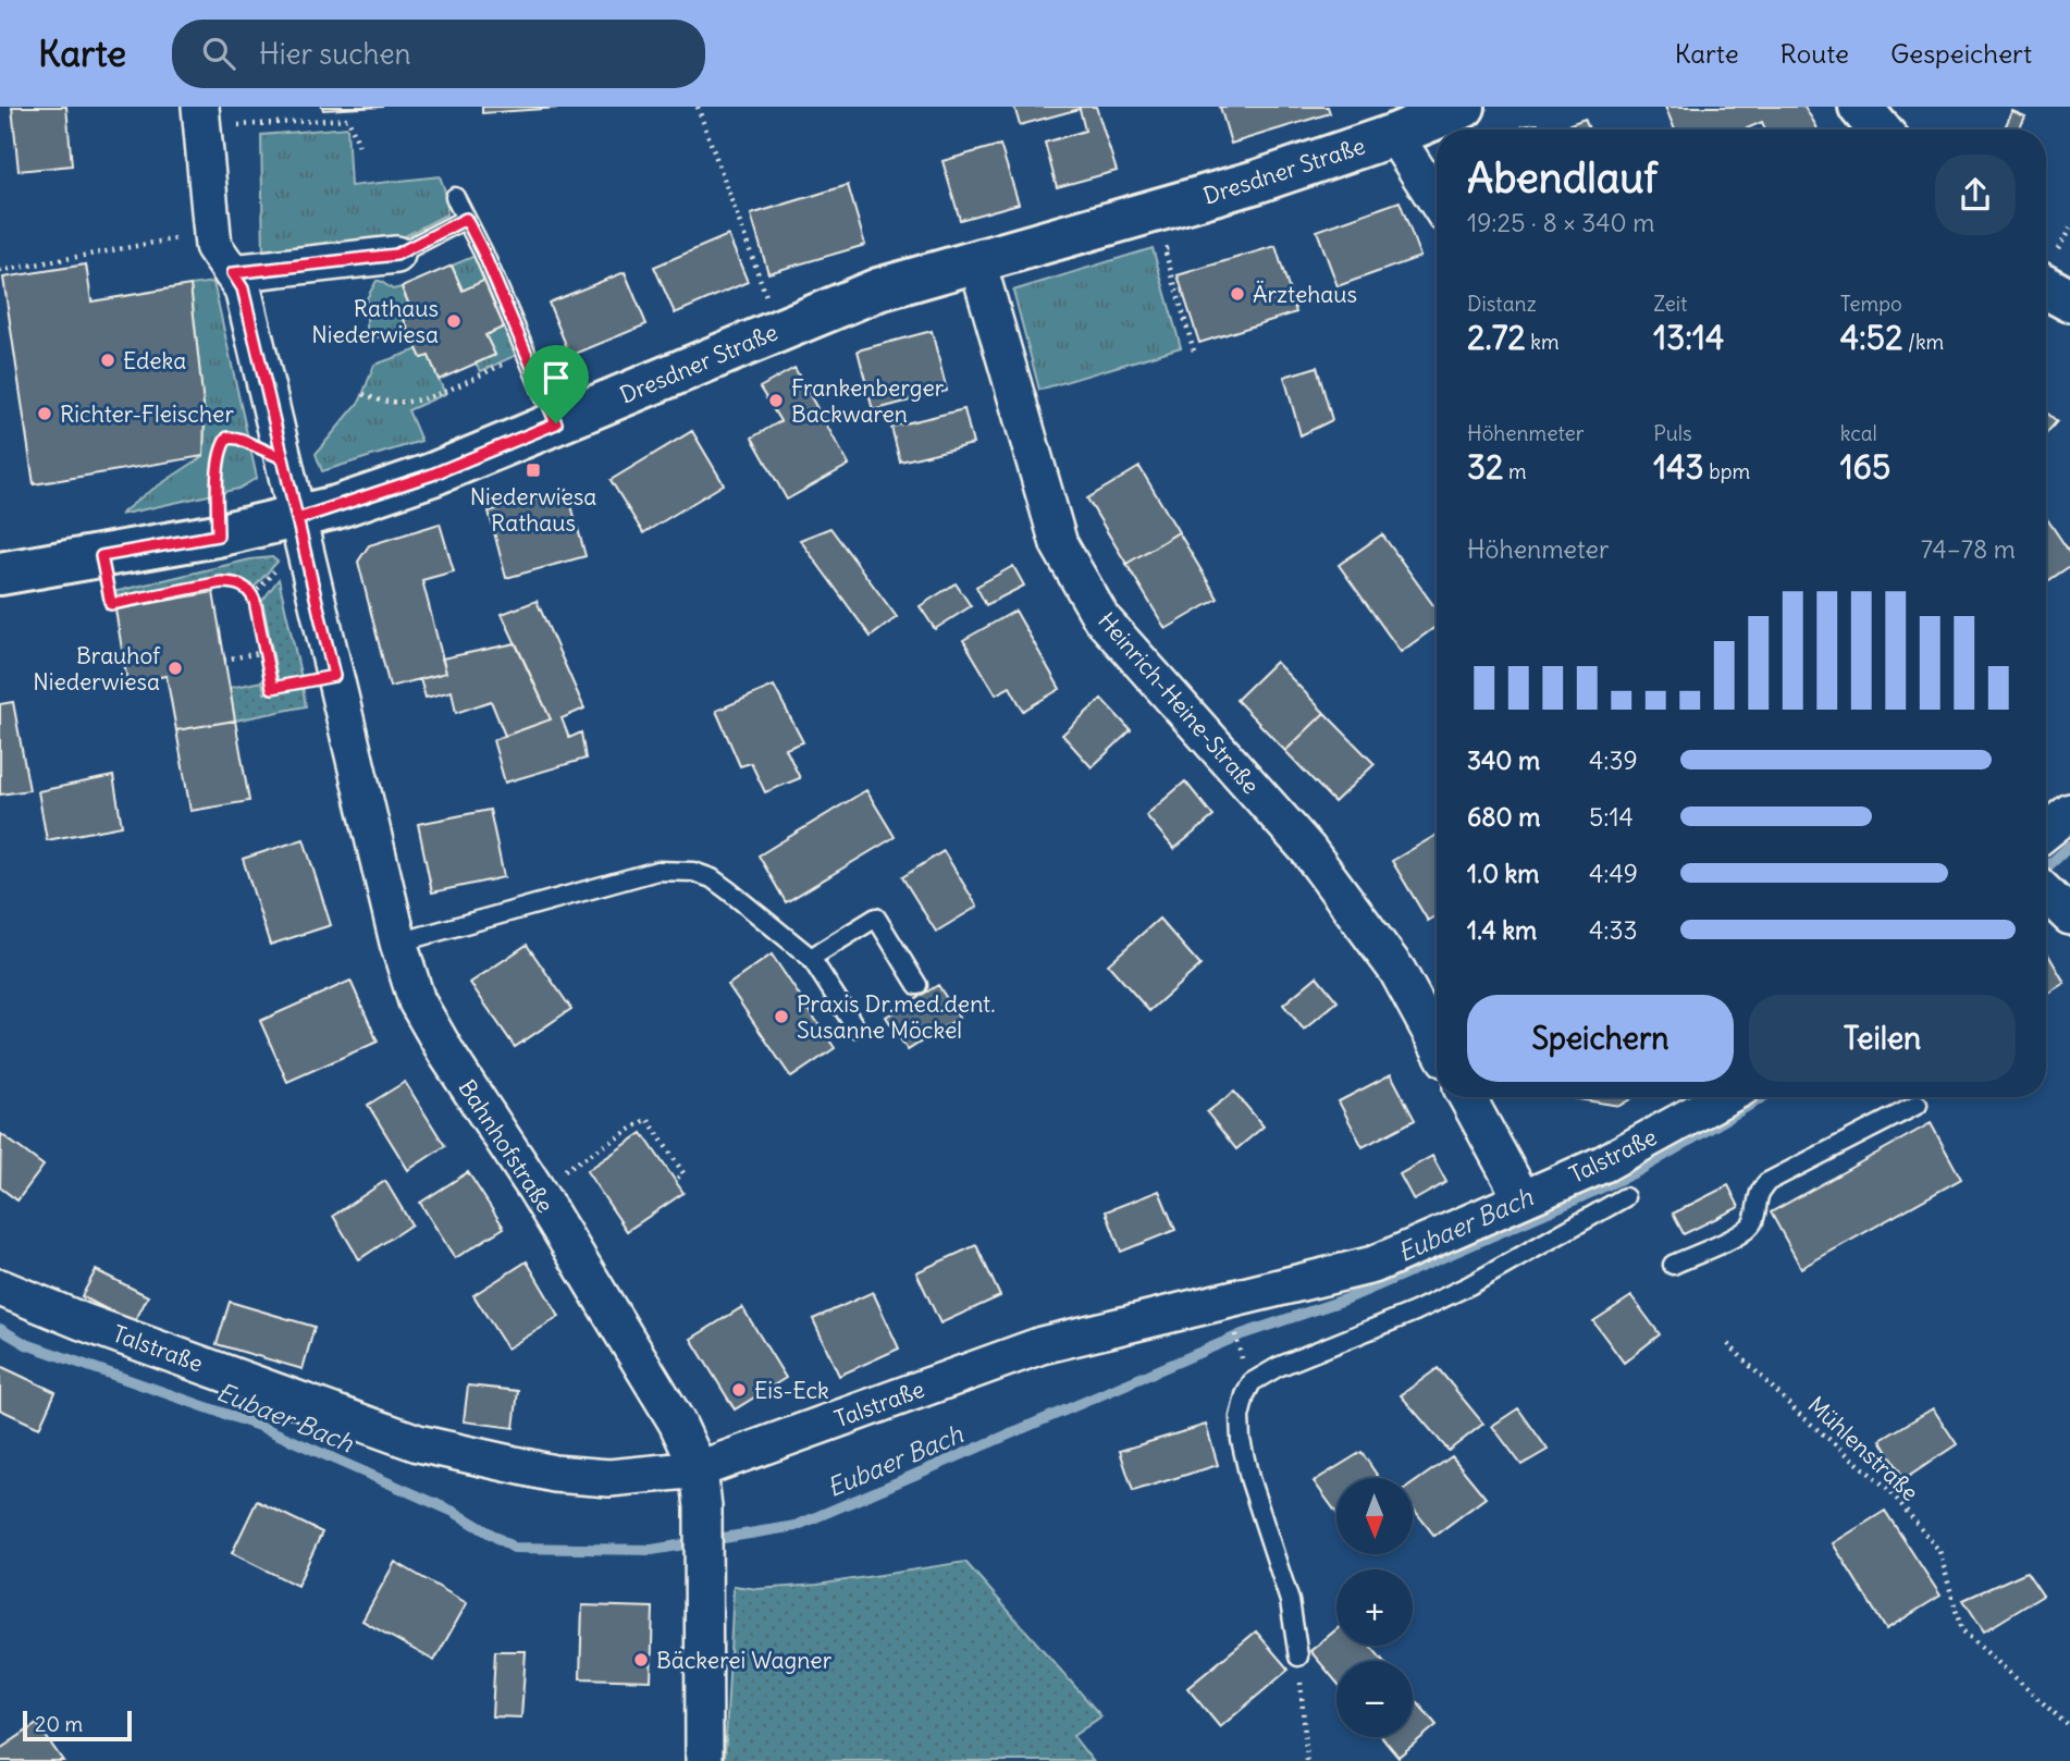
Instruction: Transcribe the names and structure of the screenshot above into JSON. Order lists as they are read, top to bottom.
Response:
{
  "streets": {
    "street": [
      "Dresdner Straße",
      "Heinrich-Heine-Straße",
      "Bahnhofstraße",
      "Talstraße"
    ],
    "path": ["Mühlenstraße"]
  },
  "crossings": [
    ["Dresdner Straße", "Heinrich-Heine-Straße"],
    ["Dresdner Straße", "Bahnhofstraße"],
    ["Bahnhofstraße", "Talstraße"]
  ],
  "water": ["Eubaer Bach"],
  "places": {
    "other": [
      "Ärztehaus",
      "Rathaus Niederwiesa",
      "Edeka",
      "Frankenberger Backwaren",
      "Richter-Fleischer",
      "Brauhof Niederwiesa",
      "Praxis Dr.med.dent. Susanne Möckel",
      "Eis-Eck",
      "Bäckerei Wagner"
    ],
    "transit": ["Niederwiesa Rathaus"]
  },
  "scale_bar": "20 m",
  "north": "bottom",
  "page": {
    "header": "Karte",
    "search": "Hier suchen",
    "nav": ["Karte", "Route", "Gespeichert"],
    "heading": ["Abendlauf", "19:25 · 8 × 340 m"],
    "stats": [
      ["Distanz", "2.72 km"],
      ["Zeit", "13:14"],
      ["Tempo", "4:52 /km"],
      ["Höhenmeter", "32 m"],
      ["Puls", "143 bpm"],
      ["kcal", "165"]
    ],
    "chart": ["Höhenmeter", "74–78 m"],
    "list": [
      {
        "name": "340 m",
        "note": "4:39"
      },
      {
        "name": "680 m",
        "note": "5:14"
      },
      {
        "name": "1.0 km",
        "note": "4:49"
      },
      {
        "name": "1.4 km",
        "note": "4:33"
      }
    ],
    "buttons": ["Speichern", "Teilen"],
    "map_buttons": ["+", "−"],
    "scale": "20 m"
  }
}
